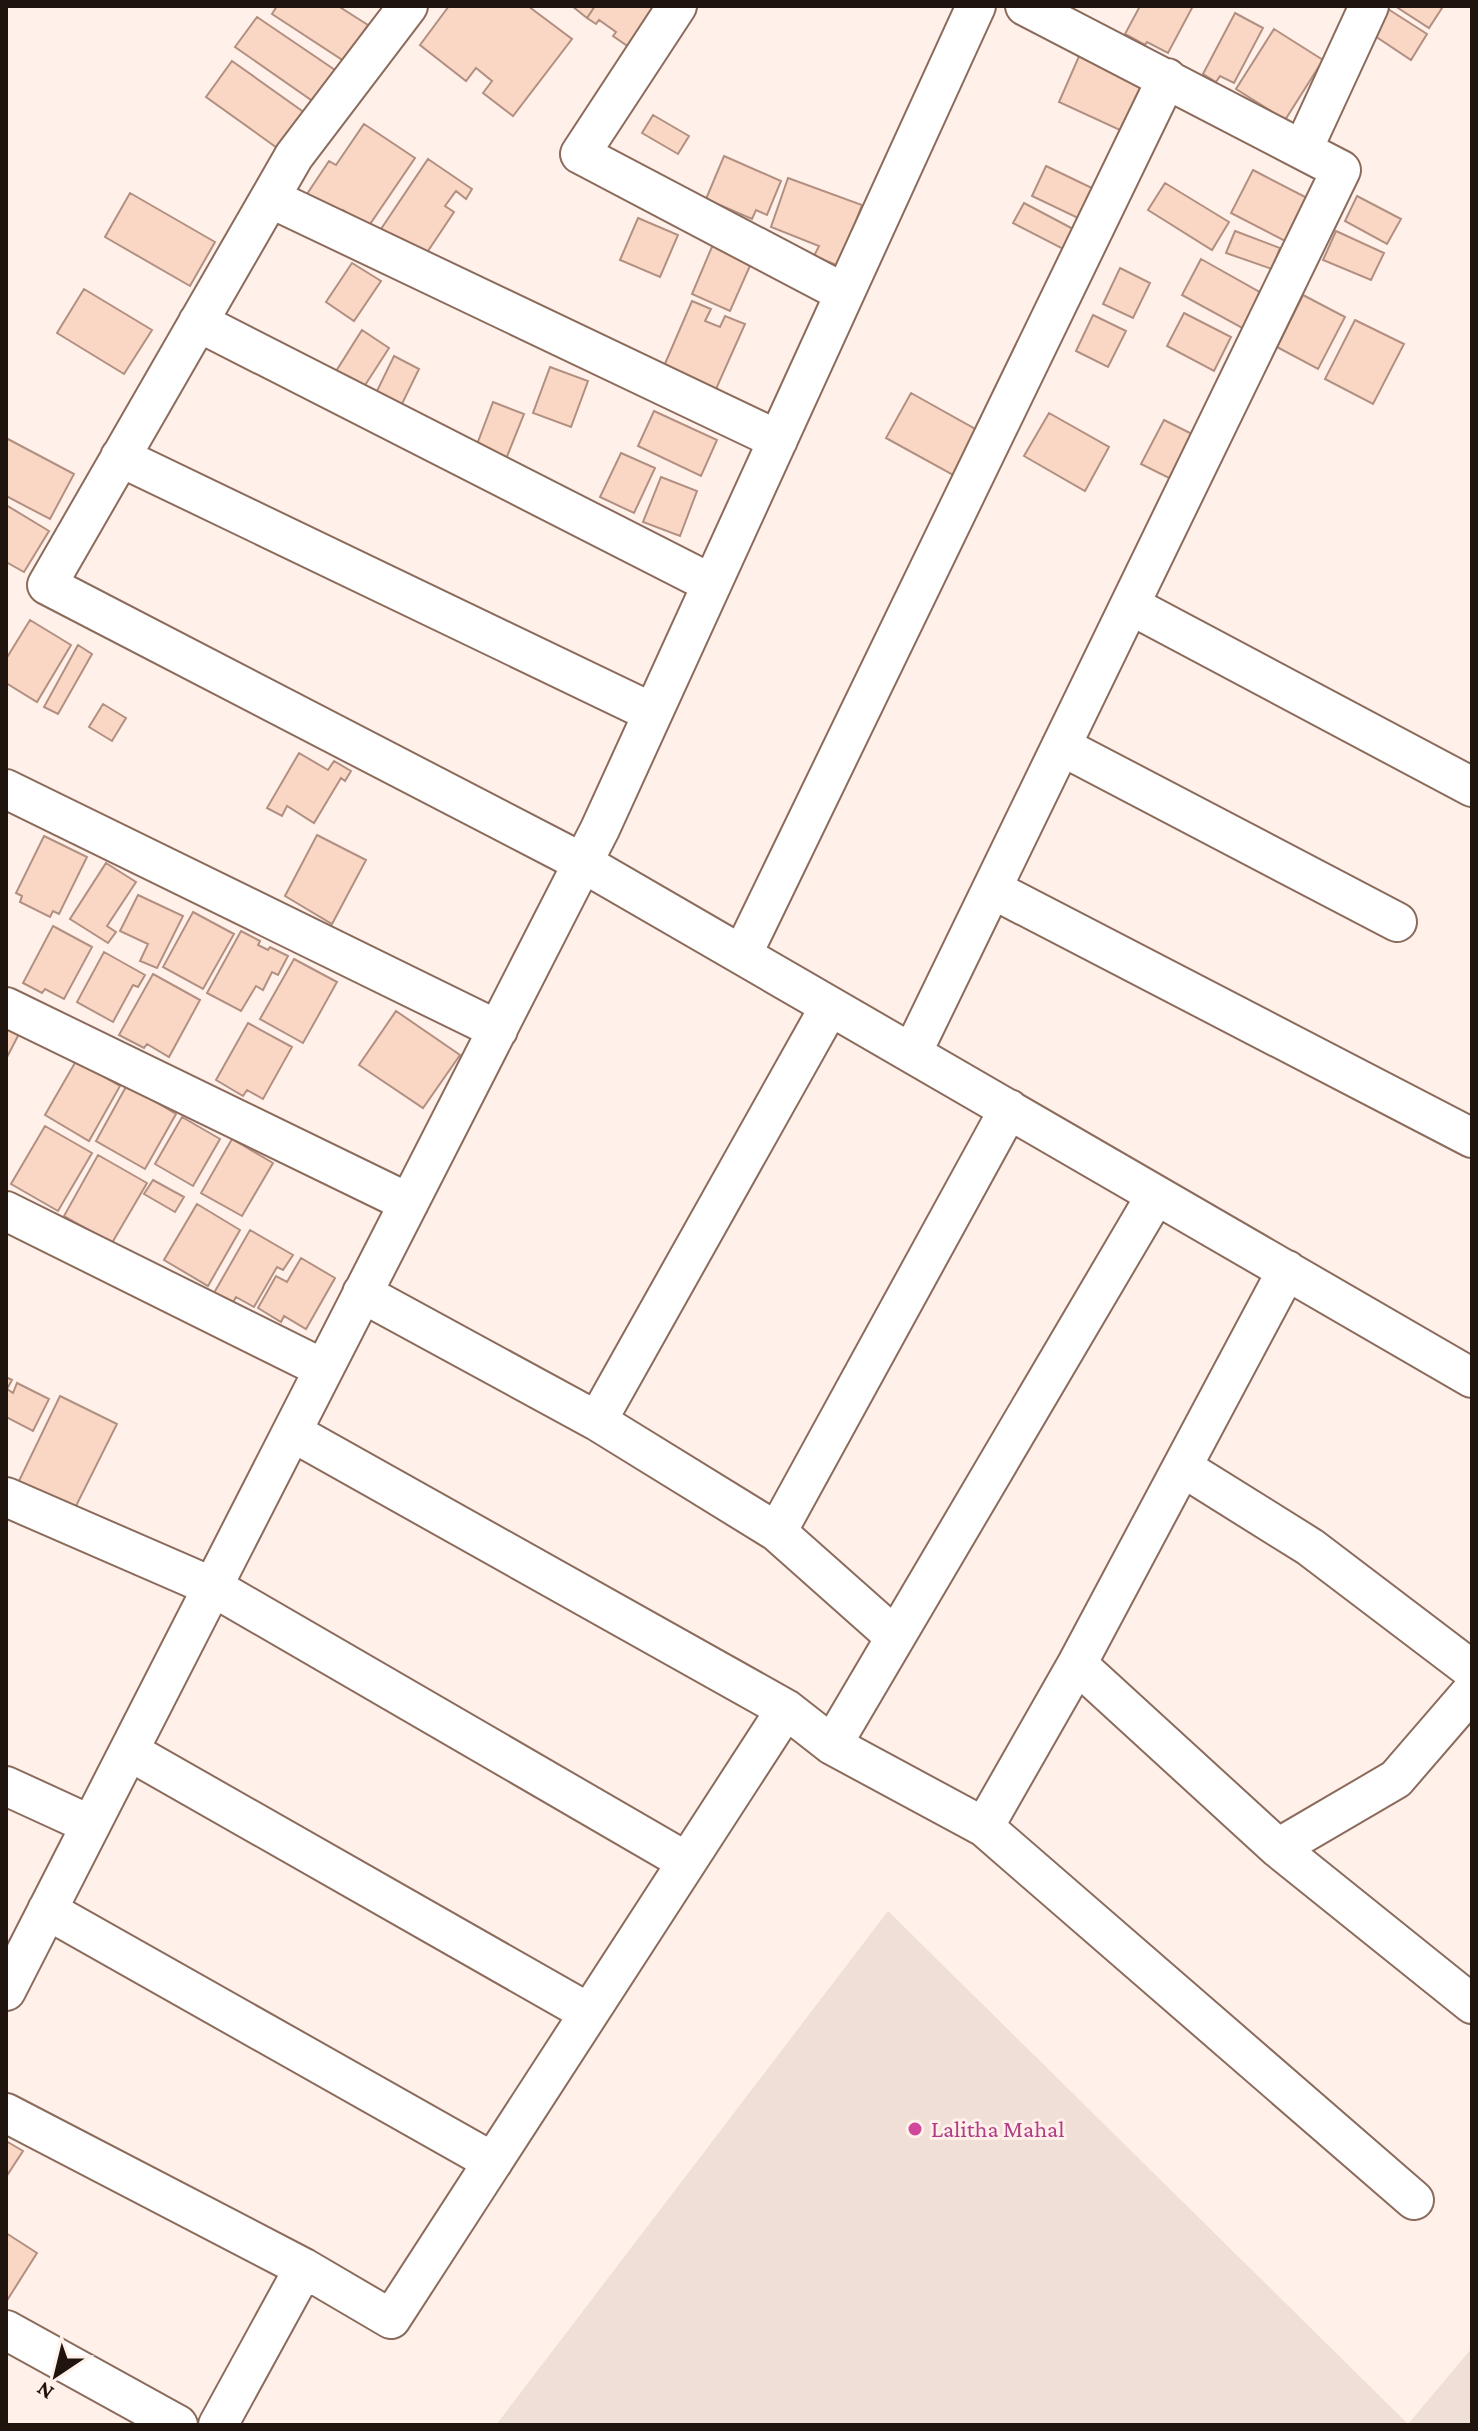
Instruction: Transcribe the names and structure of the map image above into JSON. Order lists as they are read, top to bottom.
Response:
{
  "places": ["Lalitha Mahal"],
  "north": "bottom left"
}
